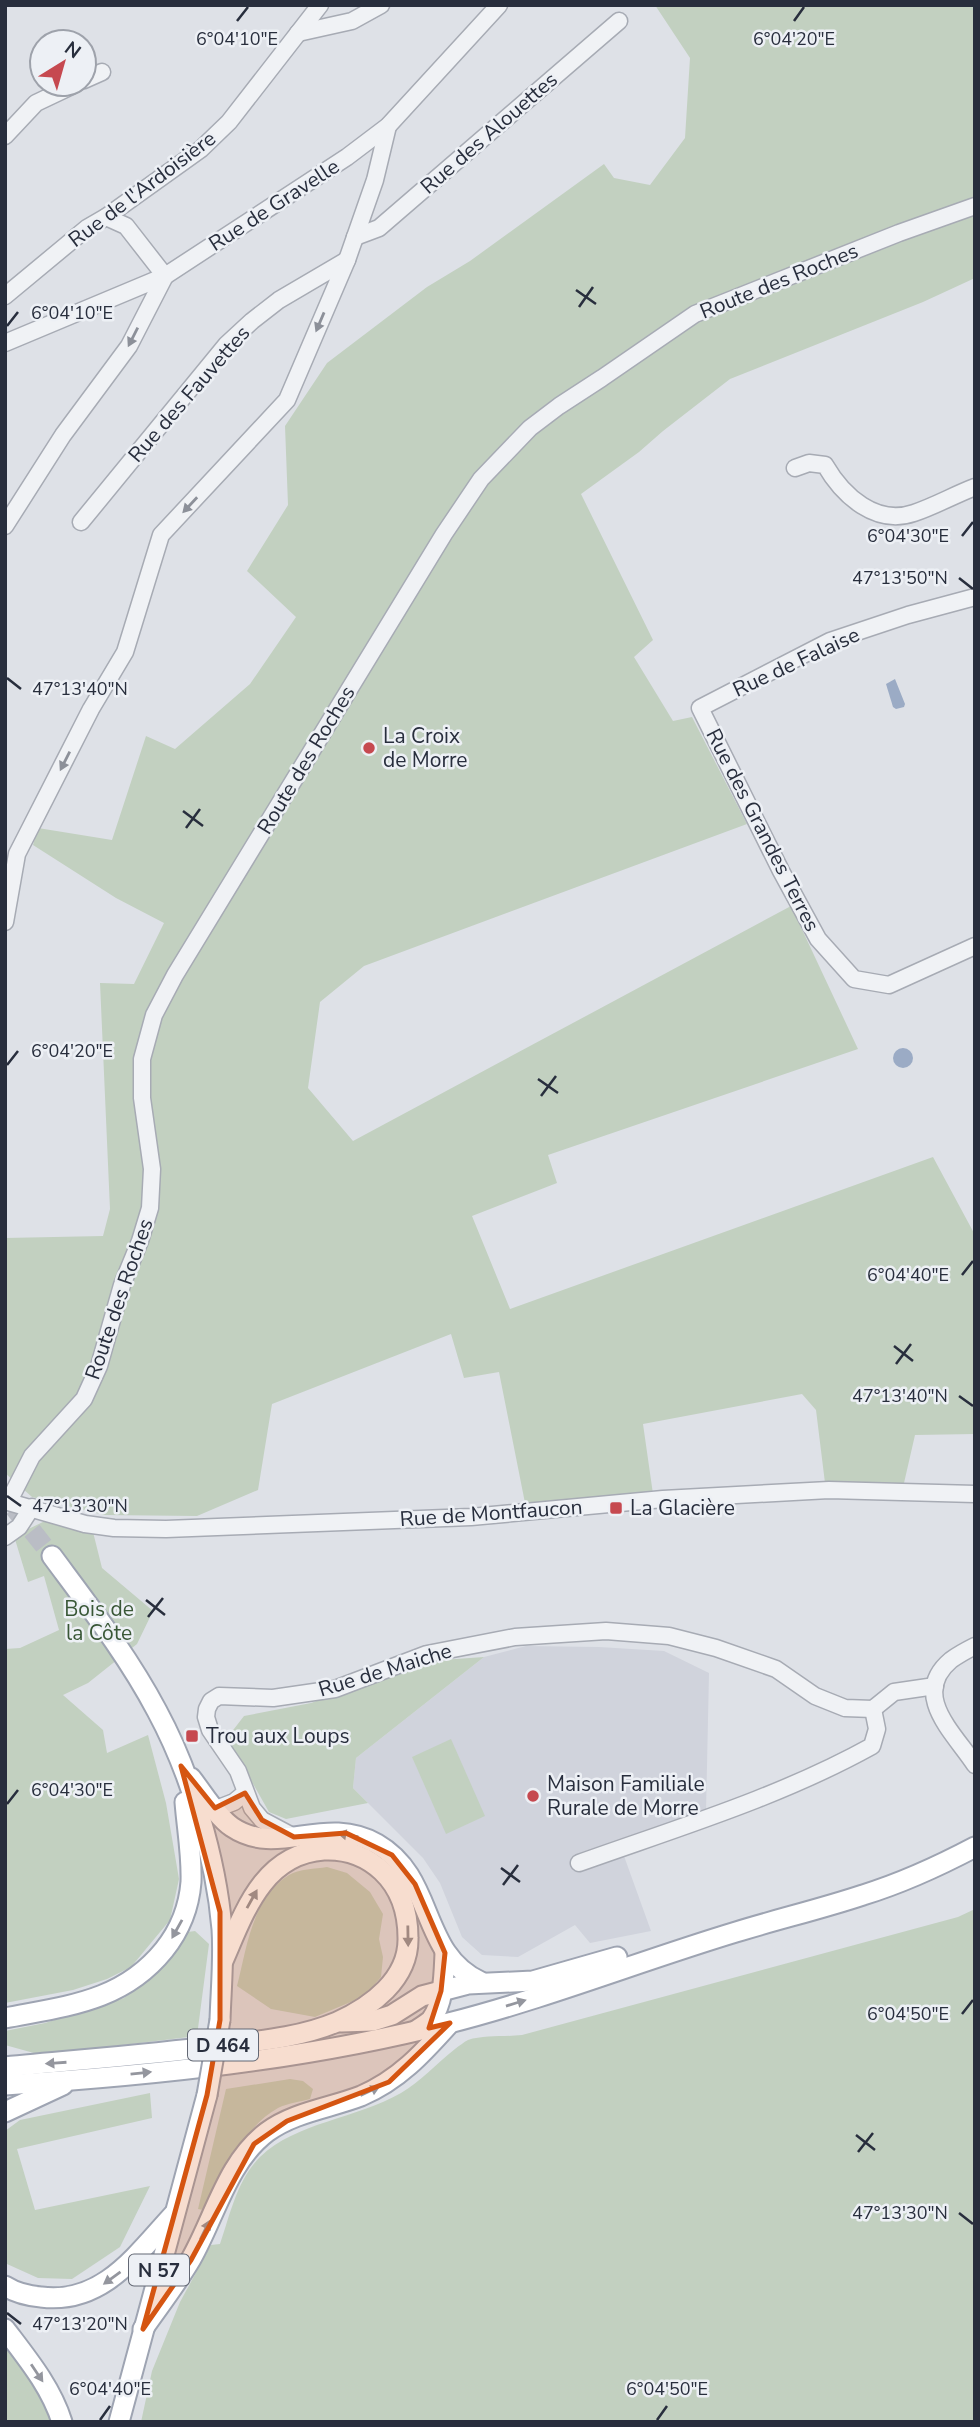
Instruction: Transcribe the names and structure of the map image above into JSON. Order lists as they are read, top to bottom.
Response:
{
  "streets": {
    "main road": ["D 464", "N 57"],
    "street": [
      "Rue des Alouettes",
      "Rue de l'Ardoisière",
      "Rue de Gravelle",
      "Route des Roches",
      "Rue des Fauvettes",
      "Rue de Falaise",
      "Rue des Grandes Terres",
      "Rue de Montfaucon",
      "Rue de Maiche"
    ]
  },
  "crossings": [
    ["Route des Roches", "Rue de Montfaucon"],
    ["Rue de Falaise", "Rue des Grandes Terres"]
  ],
  "parks": ["Bois de la Côte"],
  "places": {
    "other": ["La Croix de Morre", "Maison Familiale Rurale de Morre"],
    "transit": ["La Glacière", "Trou aux Loups"]
  },
  "north": "top right",
  "coordinates": [
    "6°04'10\"E",
    "6°04'20\"E",
    "6°04'30\"E",
    "47°13'50\"N",
    "47°13'40\"N",
    "6°04'40\"E",
    "47°13'30\"N",
    "6°04'50\"E",
    "47°13'20\"N"
  ]
}
